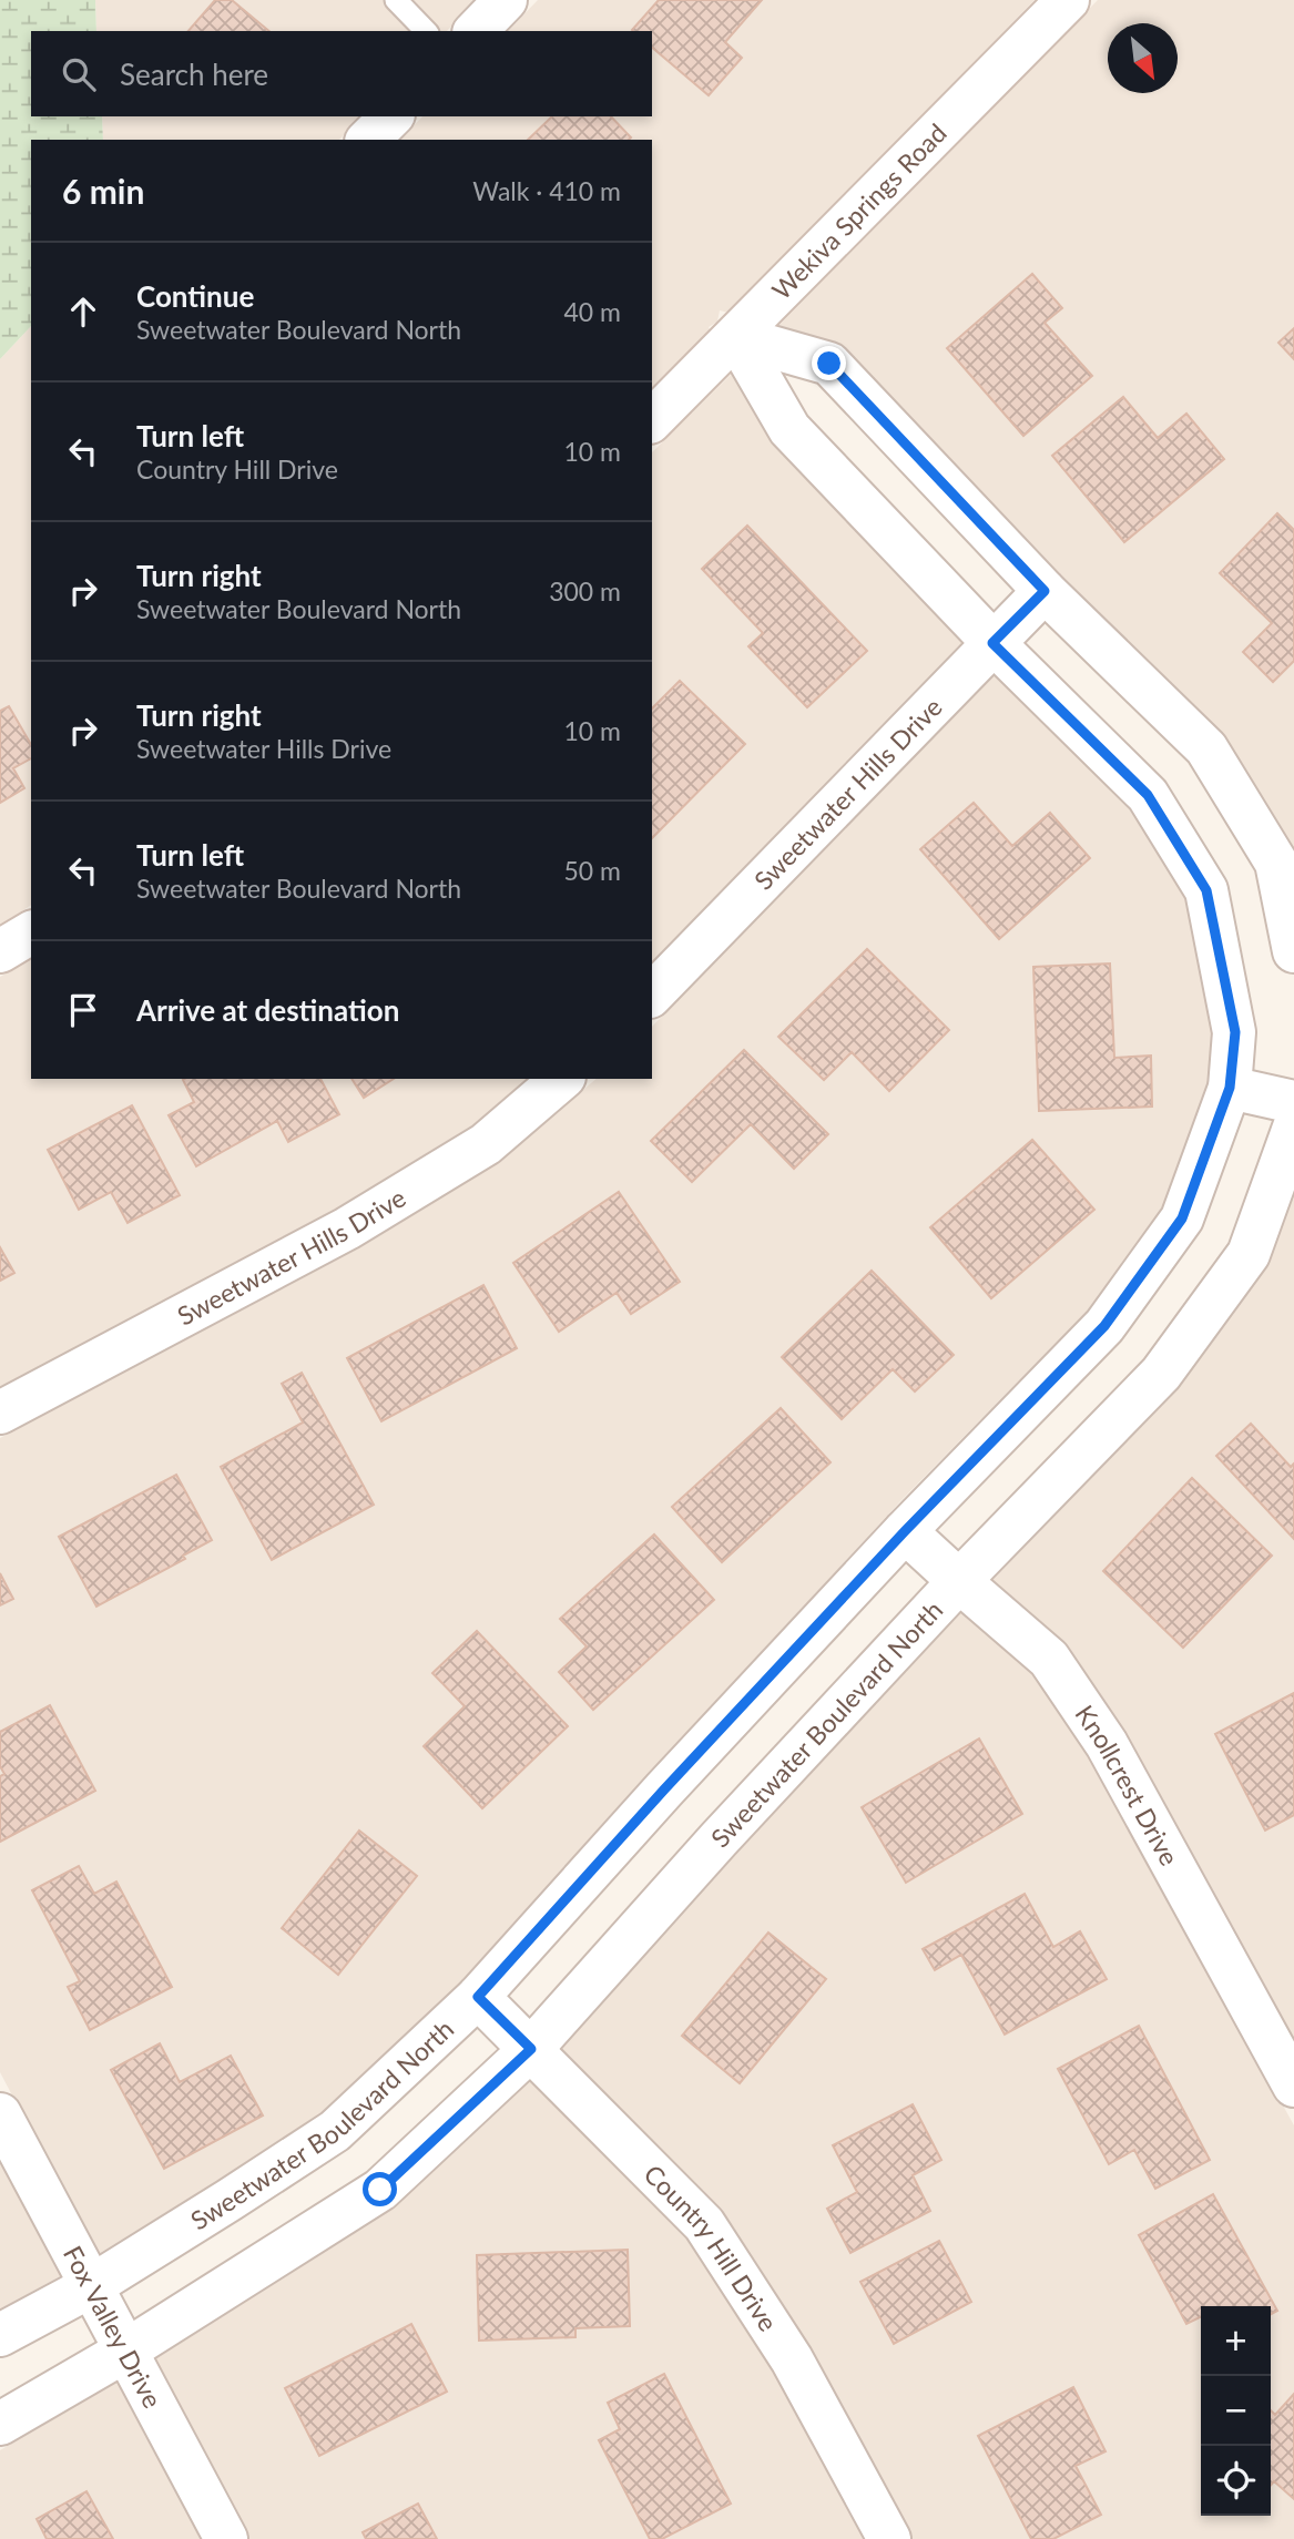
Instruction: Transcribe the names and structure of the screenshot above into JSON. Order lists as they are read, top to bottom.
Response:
{
  "streets": {
    "street": [
      "Wekiva Springs Road",
      "Sweetwater Hills Drive",
      "Sweetwater Boulevard North",
      "Knollcrest Drive",
      "Country Hill Drive",
      "Fox Valley Drive"
    ]
  },
  "crossings": [
    ["Wekiva Springs Road", "Sweetwater Boulevard North"],
    ["Sweetwater Hills Drive", "Sweetwater Boulevard North"],
    ["Sweetwater Boulevard North", "Knollcrest Drive"],
    ["Sweetwater Boulevard North", "Country Hill Drive"],
    ["Sweetwater Boulevard North", "Fox Valley Drive"]
  ],
  "north": "bottom right",
  "page": {
    "search": "Search here",
    "heading": ["6 min", "Walk · 410 m"],
    "list": [
      ["Continue", "Sweetwater Boulevard North", "40 m"],
      ["Turn left", "Country Hill Drive", "10 m"],
      ["Turn right", "Sweetwater Boulevard North", "300 m"],
      ["Turn right", "Sweetwater Hills Drive", "10 m"],
      ["Turn left", "Sweetwater Boulevard North", "50 m"],
      "Arrive at destination"
    ],
    "map_buttons": ["+", "−"]
  }
}
